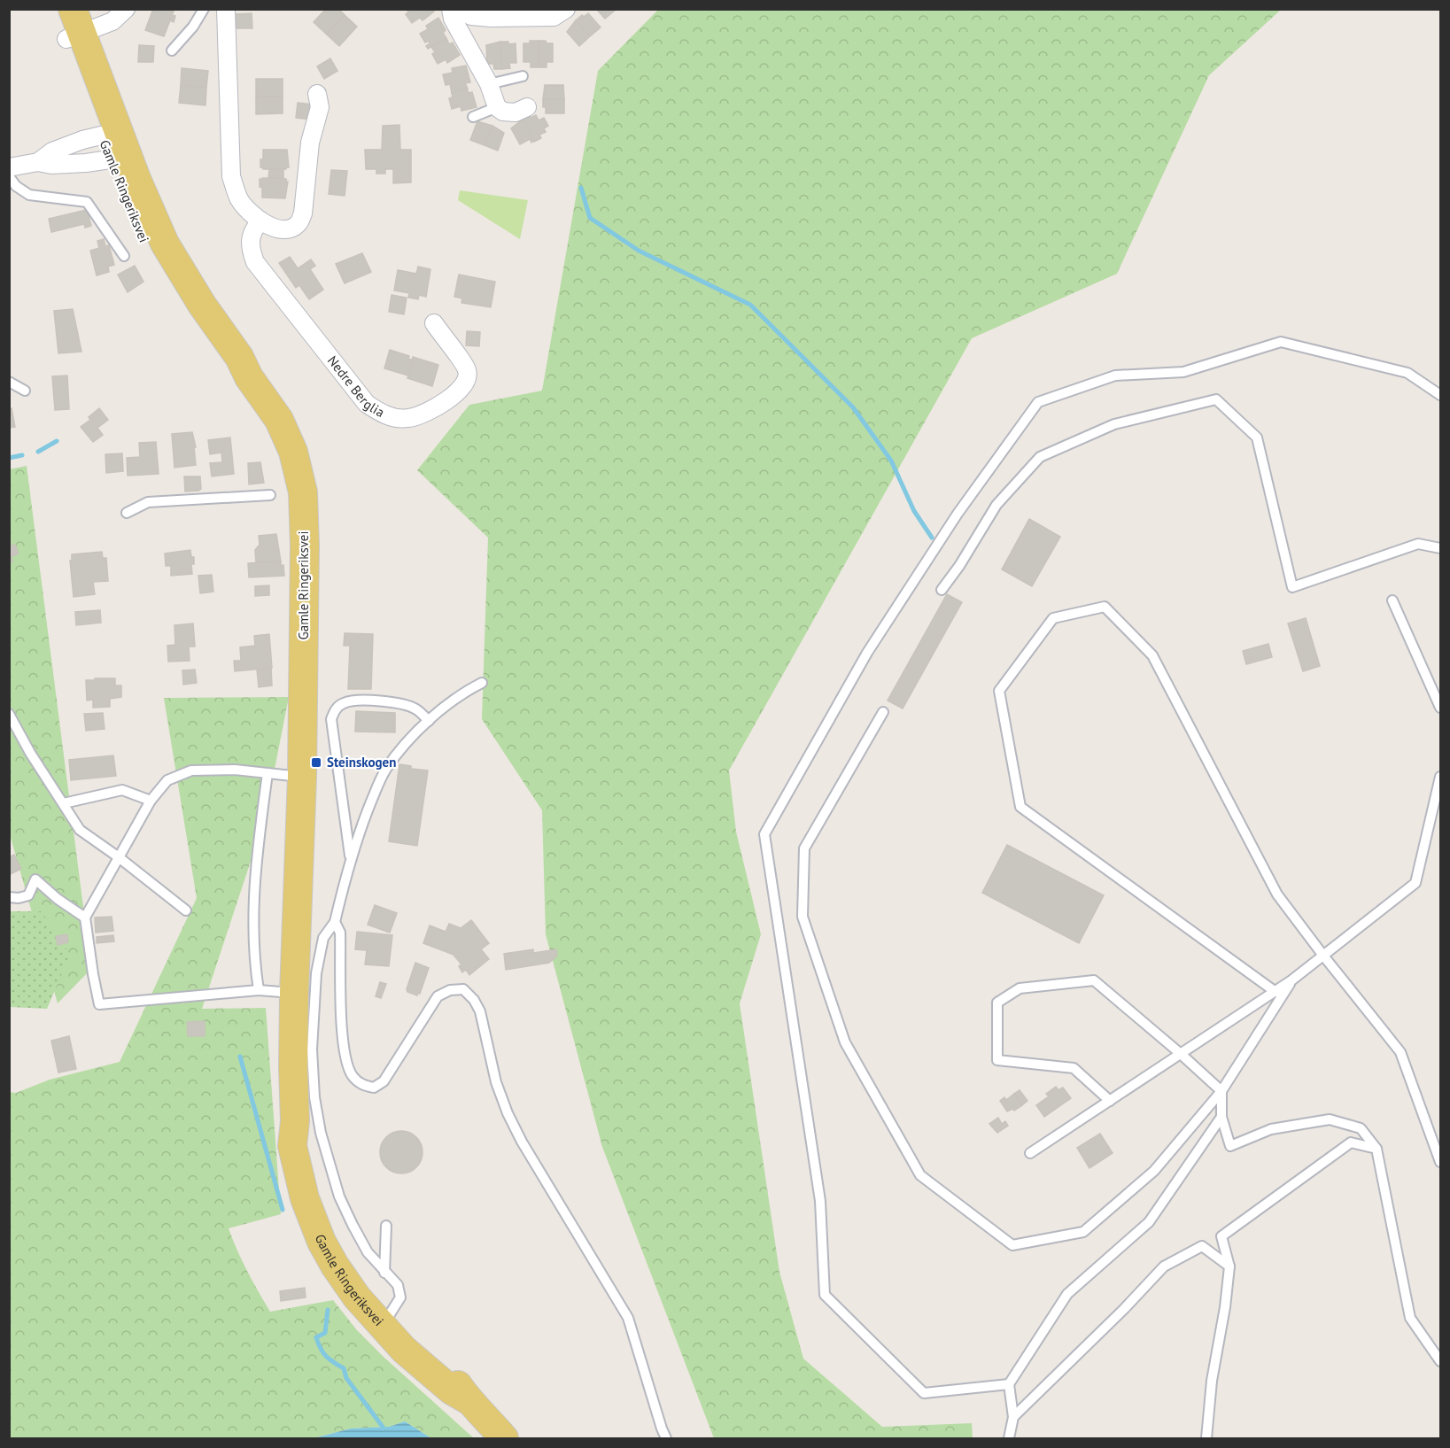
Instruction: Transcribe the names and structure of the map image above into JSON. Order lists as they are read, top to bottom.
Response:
{
  "streets": {
    "main road": ["Gamle Ringeriksvei"],
    "street": ["Nedre Berglia"]
  },
  "places": {
    "transit": ["Steinskogen"]
  }
}
